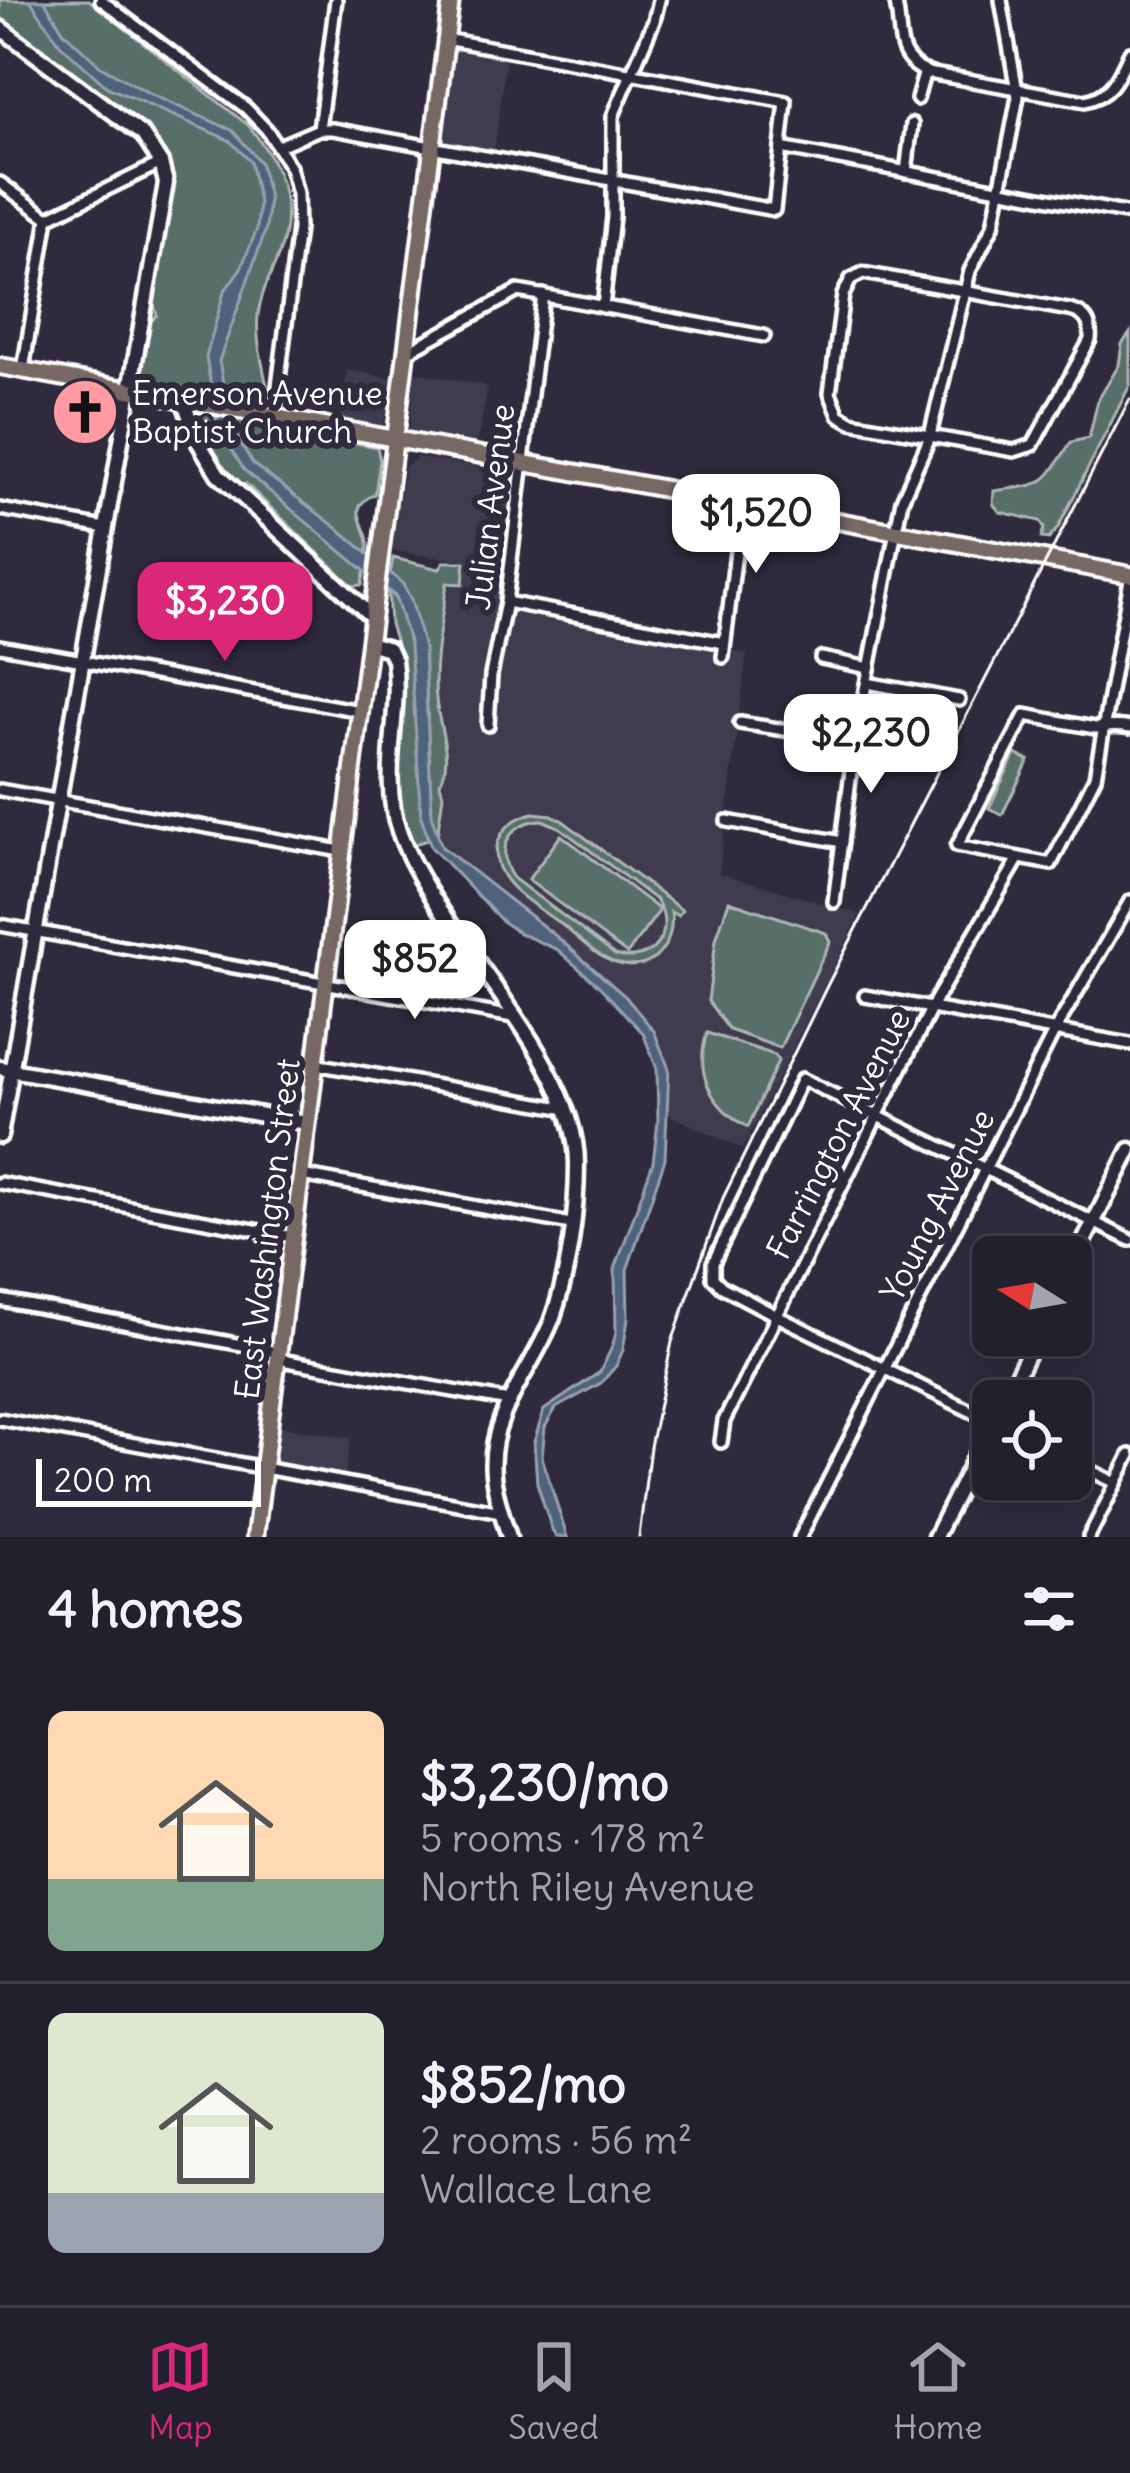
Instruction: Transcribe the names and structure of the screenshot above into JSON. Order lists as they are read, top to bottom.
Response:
{
  "streets": {
    "main road": ["East Washington Street"],
    "street": ["Julian Avenue", "Farrington Avenue", "Young Avenue"]
  },
  "places": {
    "church": ["Emerson Avenue Baptist Church"]
  },
  "scale_bar": "200 m",
  "north": "left",
  "page": {
    "price": [
      "$1,520",
      "$3,230",
      "$2,230",
      "$852"
    ],
    "scale": "200 m",
    "heading": "4 homes",
    "list": [
      {
        "name": "$3,230/mo",
        "note": "5 rooms · 178 m² · North Riley Avenue"
      },
      {
        "name": "$852/mo",
        "note": "2 rooms · 56 m² · Wallace Lane"
      }
    ],
    "tabs": ["Map", "Saved", "Home"]
  }
}
